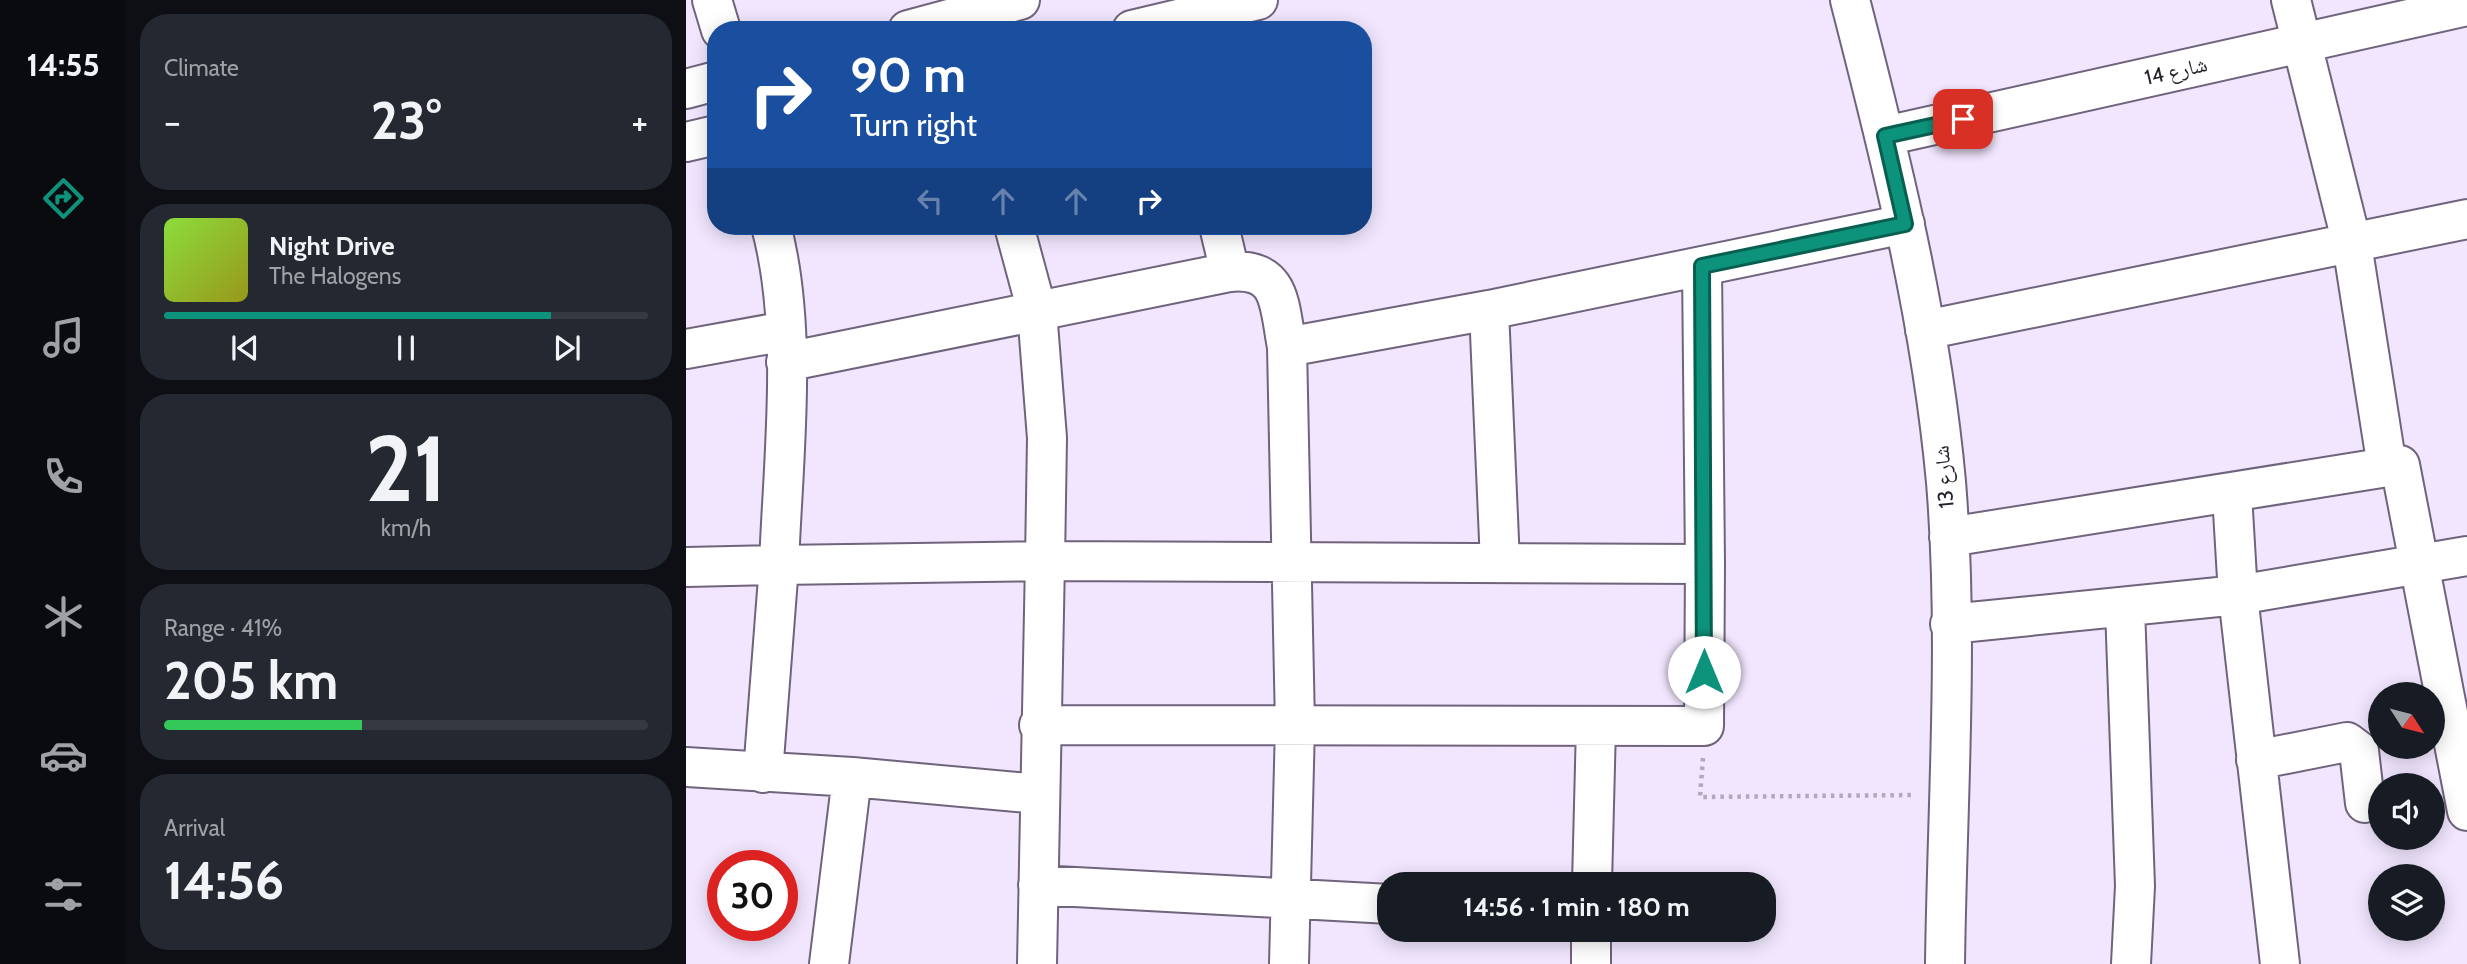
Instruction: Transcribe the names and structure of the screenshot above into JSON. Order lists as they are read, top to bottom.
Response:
{
  "streets": {
    "street": ["شارع 14", "شارع 13"]
  },
  "crossings": [
    ["شارع 14", "شارع 13"]
  ],
  "north": "bottom right",
  "page": {
    "tabs": "14:55",
    "tile": [
      "Climate",
      ["21", "km/h"],
      ["Range · 41%", "205 km"],
      ["Arrival", "14:56"]
    ],
    "turn": ["90 m", "Turn right"],
    "heat": ["−", "23°", "+"],
    "song": ["Night Drive", "The Halogens"],
    "limit": "30",
    "trip": "14:56 · 1 min · 180 m"
  }
}
